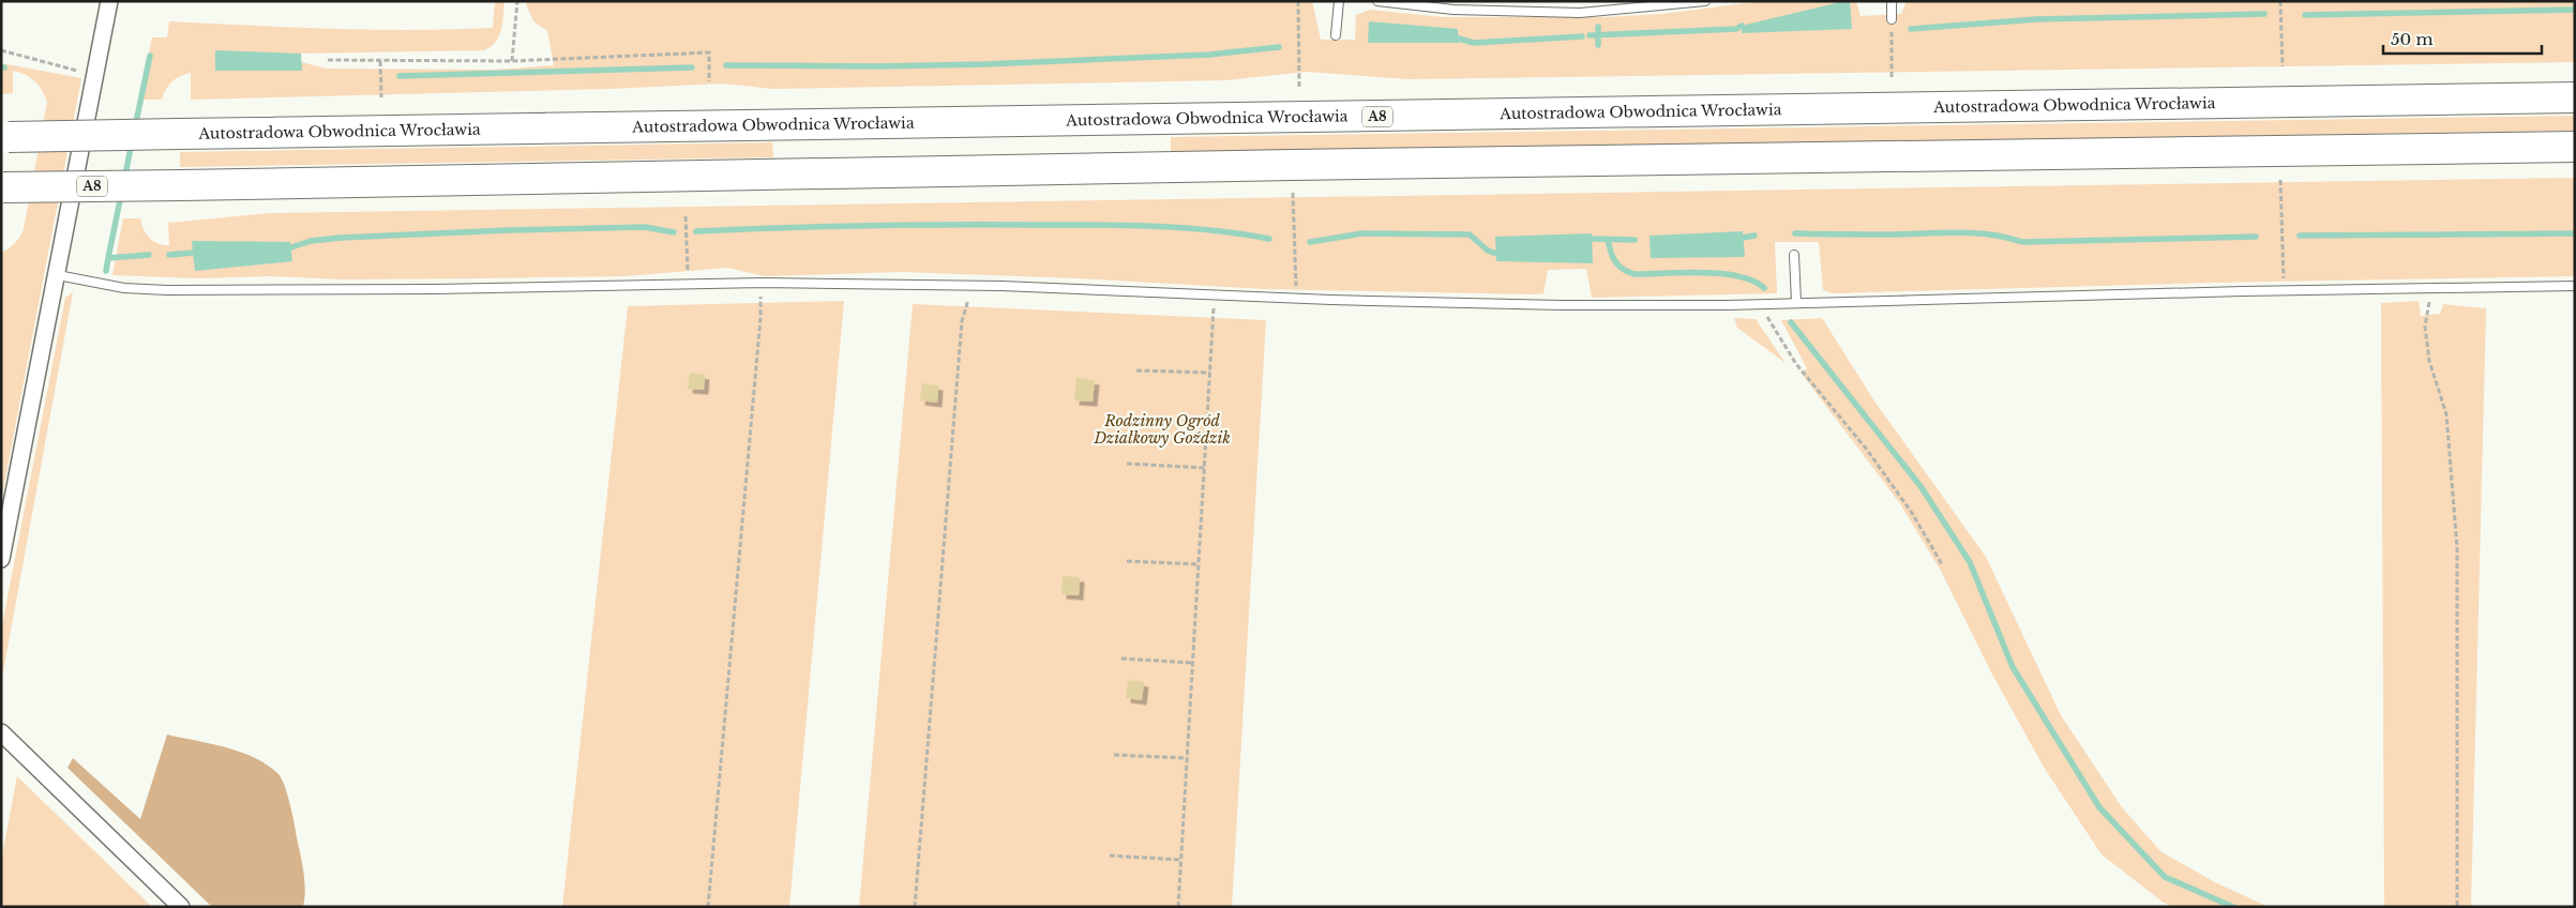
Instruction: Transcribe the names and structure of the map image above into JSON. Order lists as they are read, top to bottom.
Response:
{
  "streets": {
    "highway": ["Autostradowa Obwodnica Wrocławia", "A8"]
  },
  "parks": ["Rodzinny Ogród Działkowy Goździk"],
  "scale_bar": "50 m"
}
